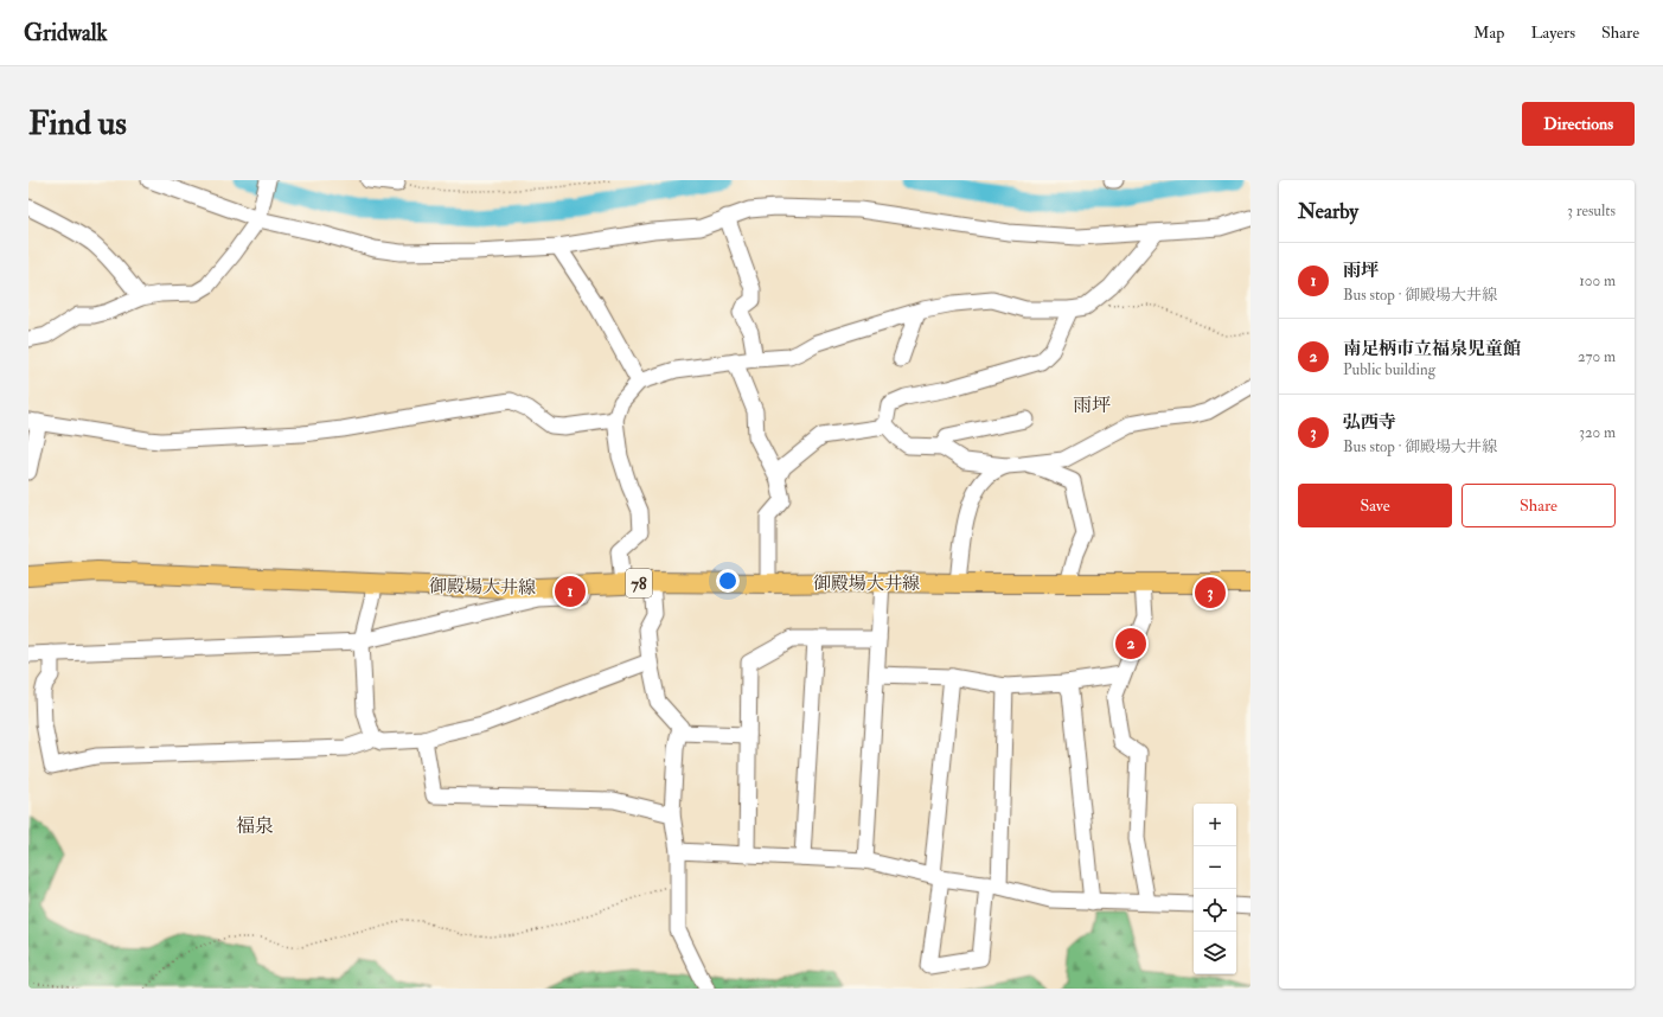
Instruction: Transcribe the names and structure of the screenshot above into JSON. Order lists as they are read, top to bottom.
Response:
{
  "streets": {
    "main road": ["78", "御殿場大井線"]
  },
  "districts": ["雨坪", "福泉"],
  "page": {
    "header": "Gridwalk",
    "nav": ["Map", "Layers", "Share"],
    "buttons": [
      "Directions",
      ["Save", "Share"]
    ],
    "title": "Find us",
    "heading": ["Nearby", "3 results"],
    "list": [
      {
        "mark": "1",
        "name": "雨坪",
        "note": "Bus stop · 御殿場大井線",
        "value": "100 m"
      },
      {
        "mark": "2",
        "name": "南足柄市立福泉児童館",
        "note": "Public building",
        "value": "270 m"
      },
      {
        "mark": "3",
        "name": "弘西寺",
        "note": "Bus stop · 御殿場大井線",
        "value": "320 m"
      }
    ],
    "pins": ["1", "3", "2"],
    "map_buttons": ["+", "−"]
  }
}
